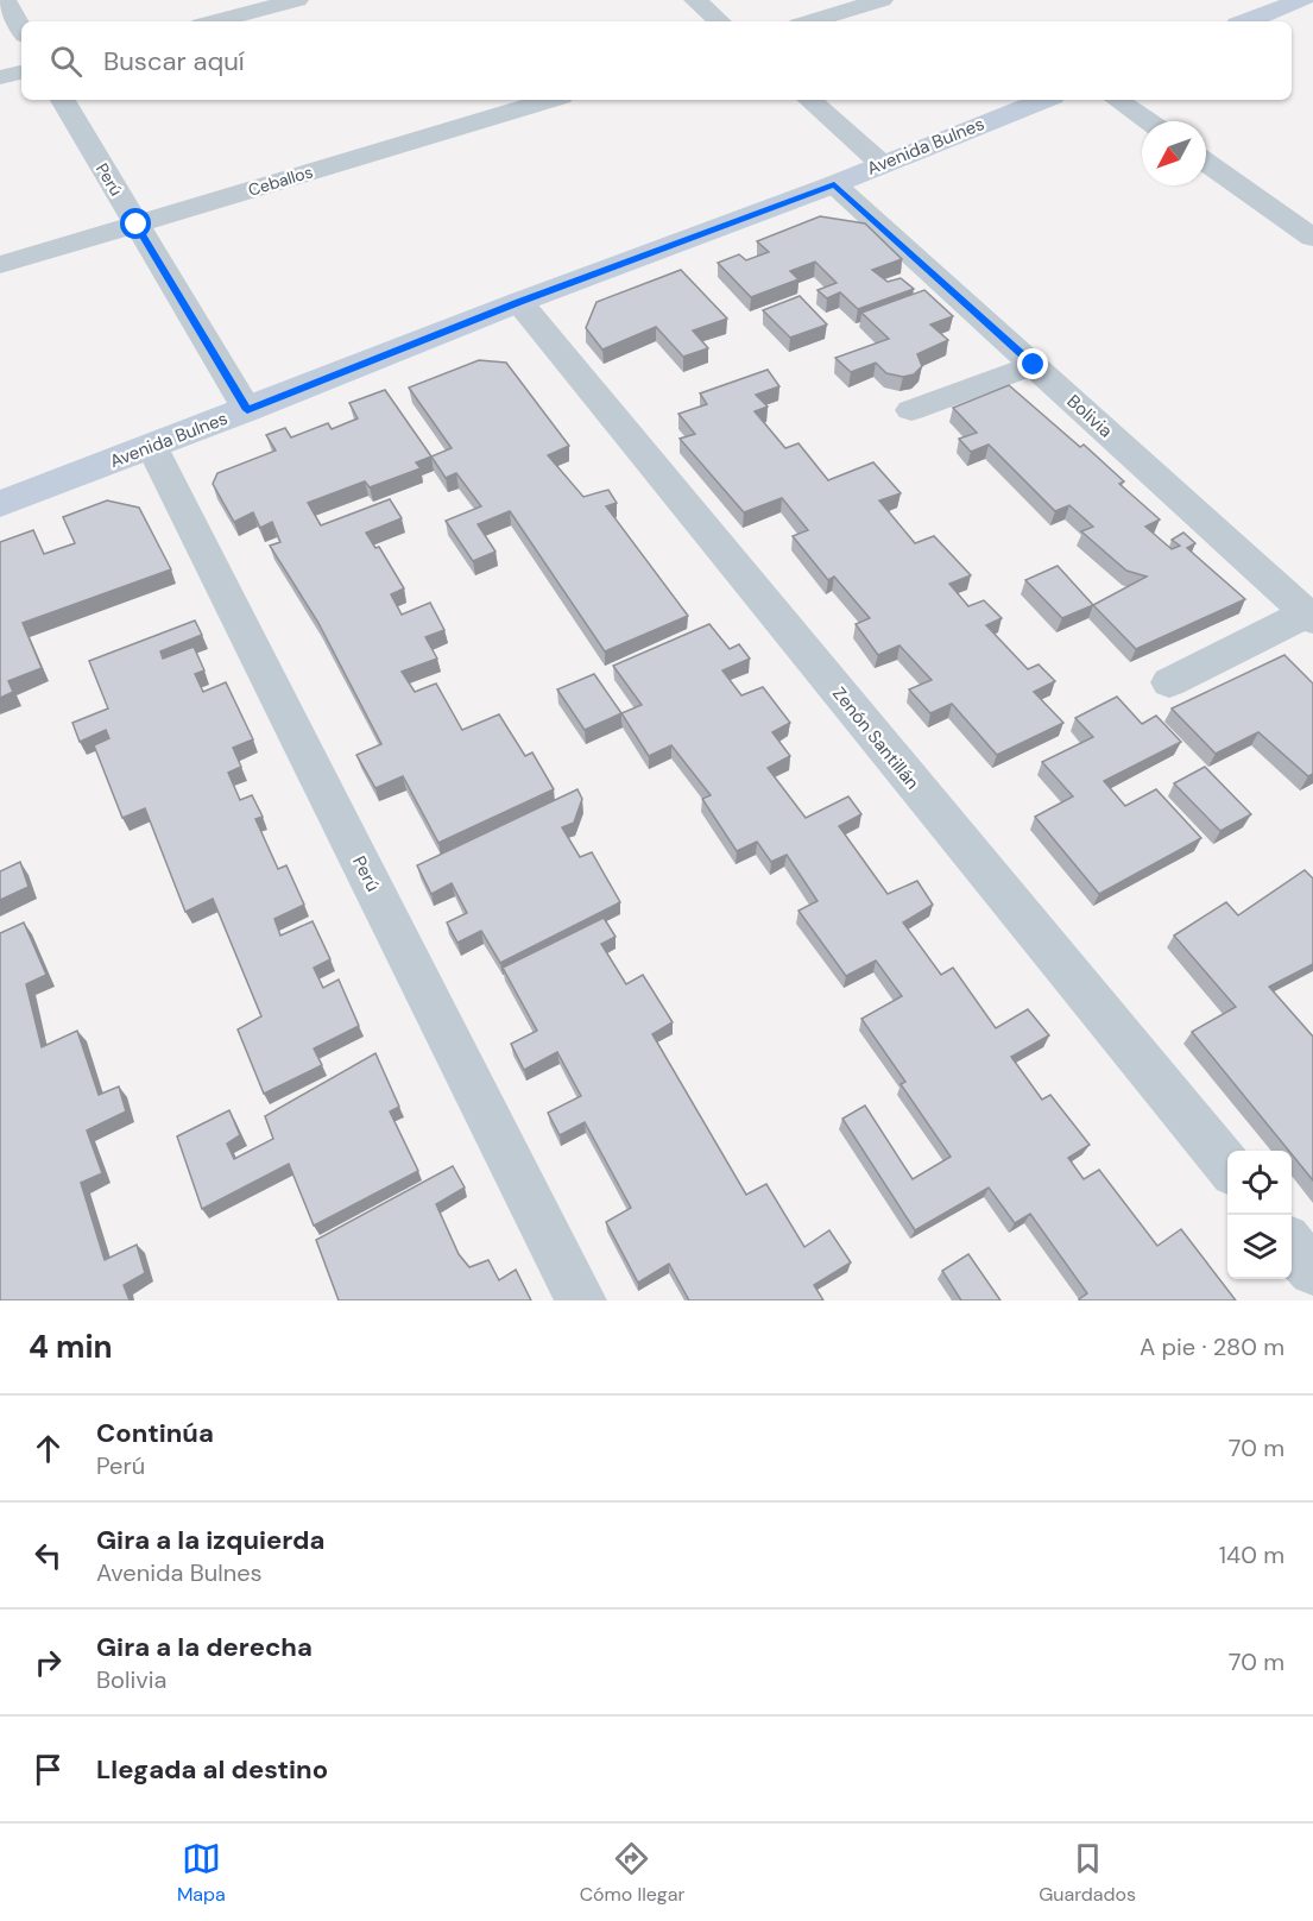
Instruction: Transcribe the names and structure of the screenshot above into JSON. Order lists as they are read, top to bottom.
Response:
{
  "streets": {
    "street": [
      "Avenida Bulnes",
      "Perú",
      "Ceballos",
      "Bolivia",
      "Zenón Santillán"
    ]
  },
  "crossings": [
    ["Avenida Bulnes", "Perú"],
    ["Avenida Bulnes", "Bolivia"],
    ["Avenida Bulnes", "Zenón Santillán"],
    ["Perú", "Ceballos"]
  ],
  "north": "bottom left",
  "page": {
    "search": "Buscar aquí",
    "heading": ["4 min", "A pie · 280 m"],
    "list": [
      ["Continúa", "Perú", "70 m"],
      ["Gira a la izquierda", "Avenida Bulnes", "140 m"],
      ["Gira a la derecha", "Bolivia", "70 m"],
      "Llegada al destino"
    ],
    "nav": ["Mapa", "Cómo llegar", "Guardados"]
  }
}
